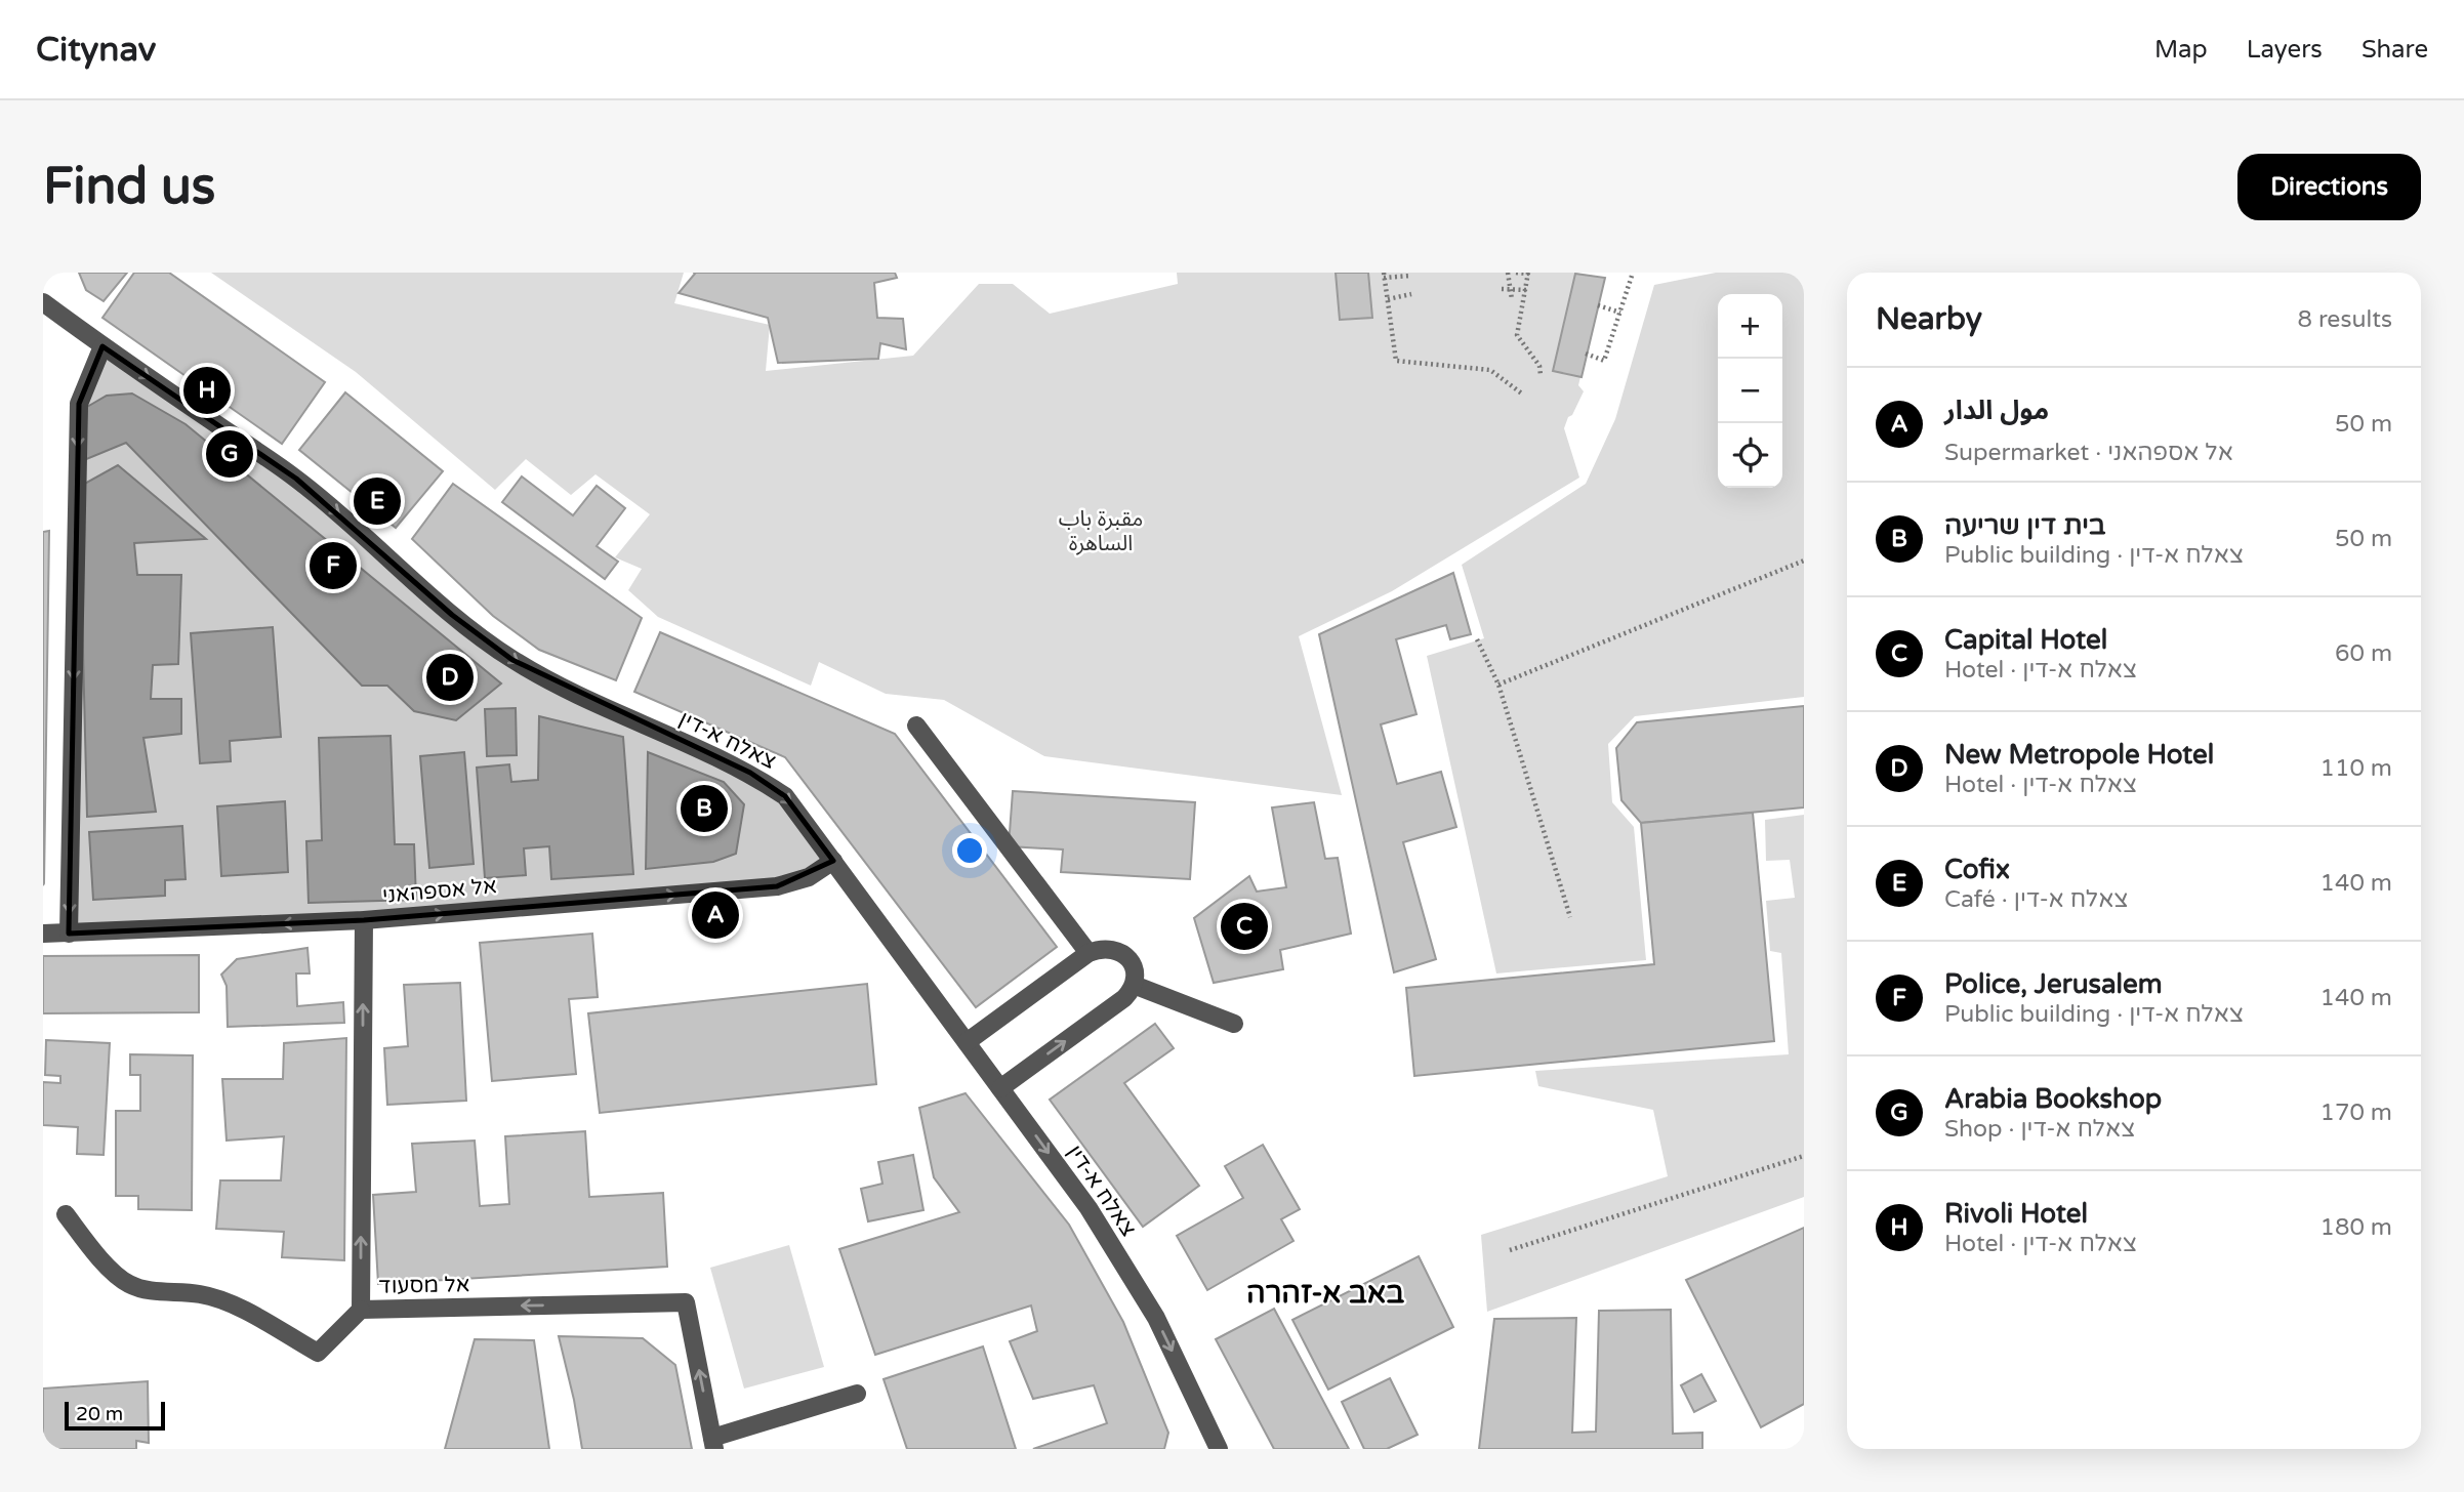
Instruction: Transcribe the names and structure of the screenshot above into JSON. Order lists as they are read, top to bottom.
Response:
{
  "streets": {
    "street": ["צאלח א-דין", "אל אספהאני", "אל מסעוד"]
  },
  "crossings": [
    ["צאלח א-דין", "אל אספהאני"],
    ["אל אספהאני", "אל מסעוד"]
  ],
  "one_way": ["צאלח א-דין"],
  "districts": ["באב א-זהרה"],
  "parks": ["مقبرة باب الساهرة"],
  "scale_bar": "20 m",
  "page": {
    "header": "Citynav",
    "nav": ["Map", "Layers", "Share"],
    "buttons": "Directions",
    "title": "Find us",
    "heading": ["Nearby", "8 results"],
    "map_buttons": ["+", "−"],
    "pins": [
      "H",
      "G",
      "E",
      "F",
      "D",
      "B",
      "A",
      "C"
    ],
    "list": [
      {
        "mark": "A",
        "name": "مول الدار",
        "note": "Supermarket · אל אספהאני",
        "value": "50 m"
      },
      {
        "mark": "B",
        "name": "בית דין שריעה",
        "note": "Public building · צאלח א-דין",
        "value": "50 m"
      },
      {
        "mark": "C",
        "name": "Capital Hotel",
        "note": "Hotel · צאלח א-דין",
        "value": "60 m"
      },
      {
        "mark": "D",
        "name": "New Metropole Hotel",
        "note": "Hotel · צאלח א-דין",
        "value": "110 m"
      },
      {
        "mark": "E",
        "name": "Cofix",
        "note": "Café · צאלח א-דין",
        "value": "140 m"
      },
      {
        "mark": "F",
        "name": "Police, Jerusalem",
        "note": "Public building · צאלח א-דין",
        "value": "140 m"
      },
      {
        "mark": "G",
        "name": "Arabia Bookshop",
        "note": "Shop · צאלח א-דין",
        "value": "170 m"
      },
      {
        "mark": "H",
        "name": "Rivoli Hotel",
        "note": "Hotel · צאלח א-דין",
        "value": "180 m"
      }
    ],
    "scale": "20 m"
  }
}
